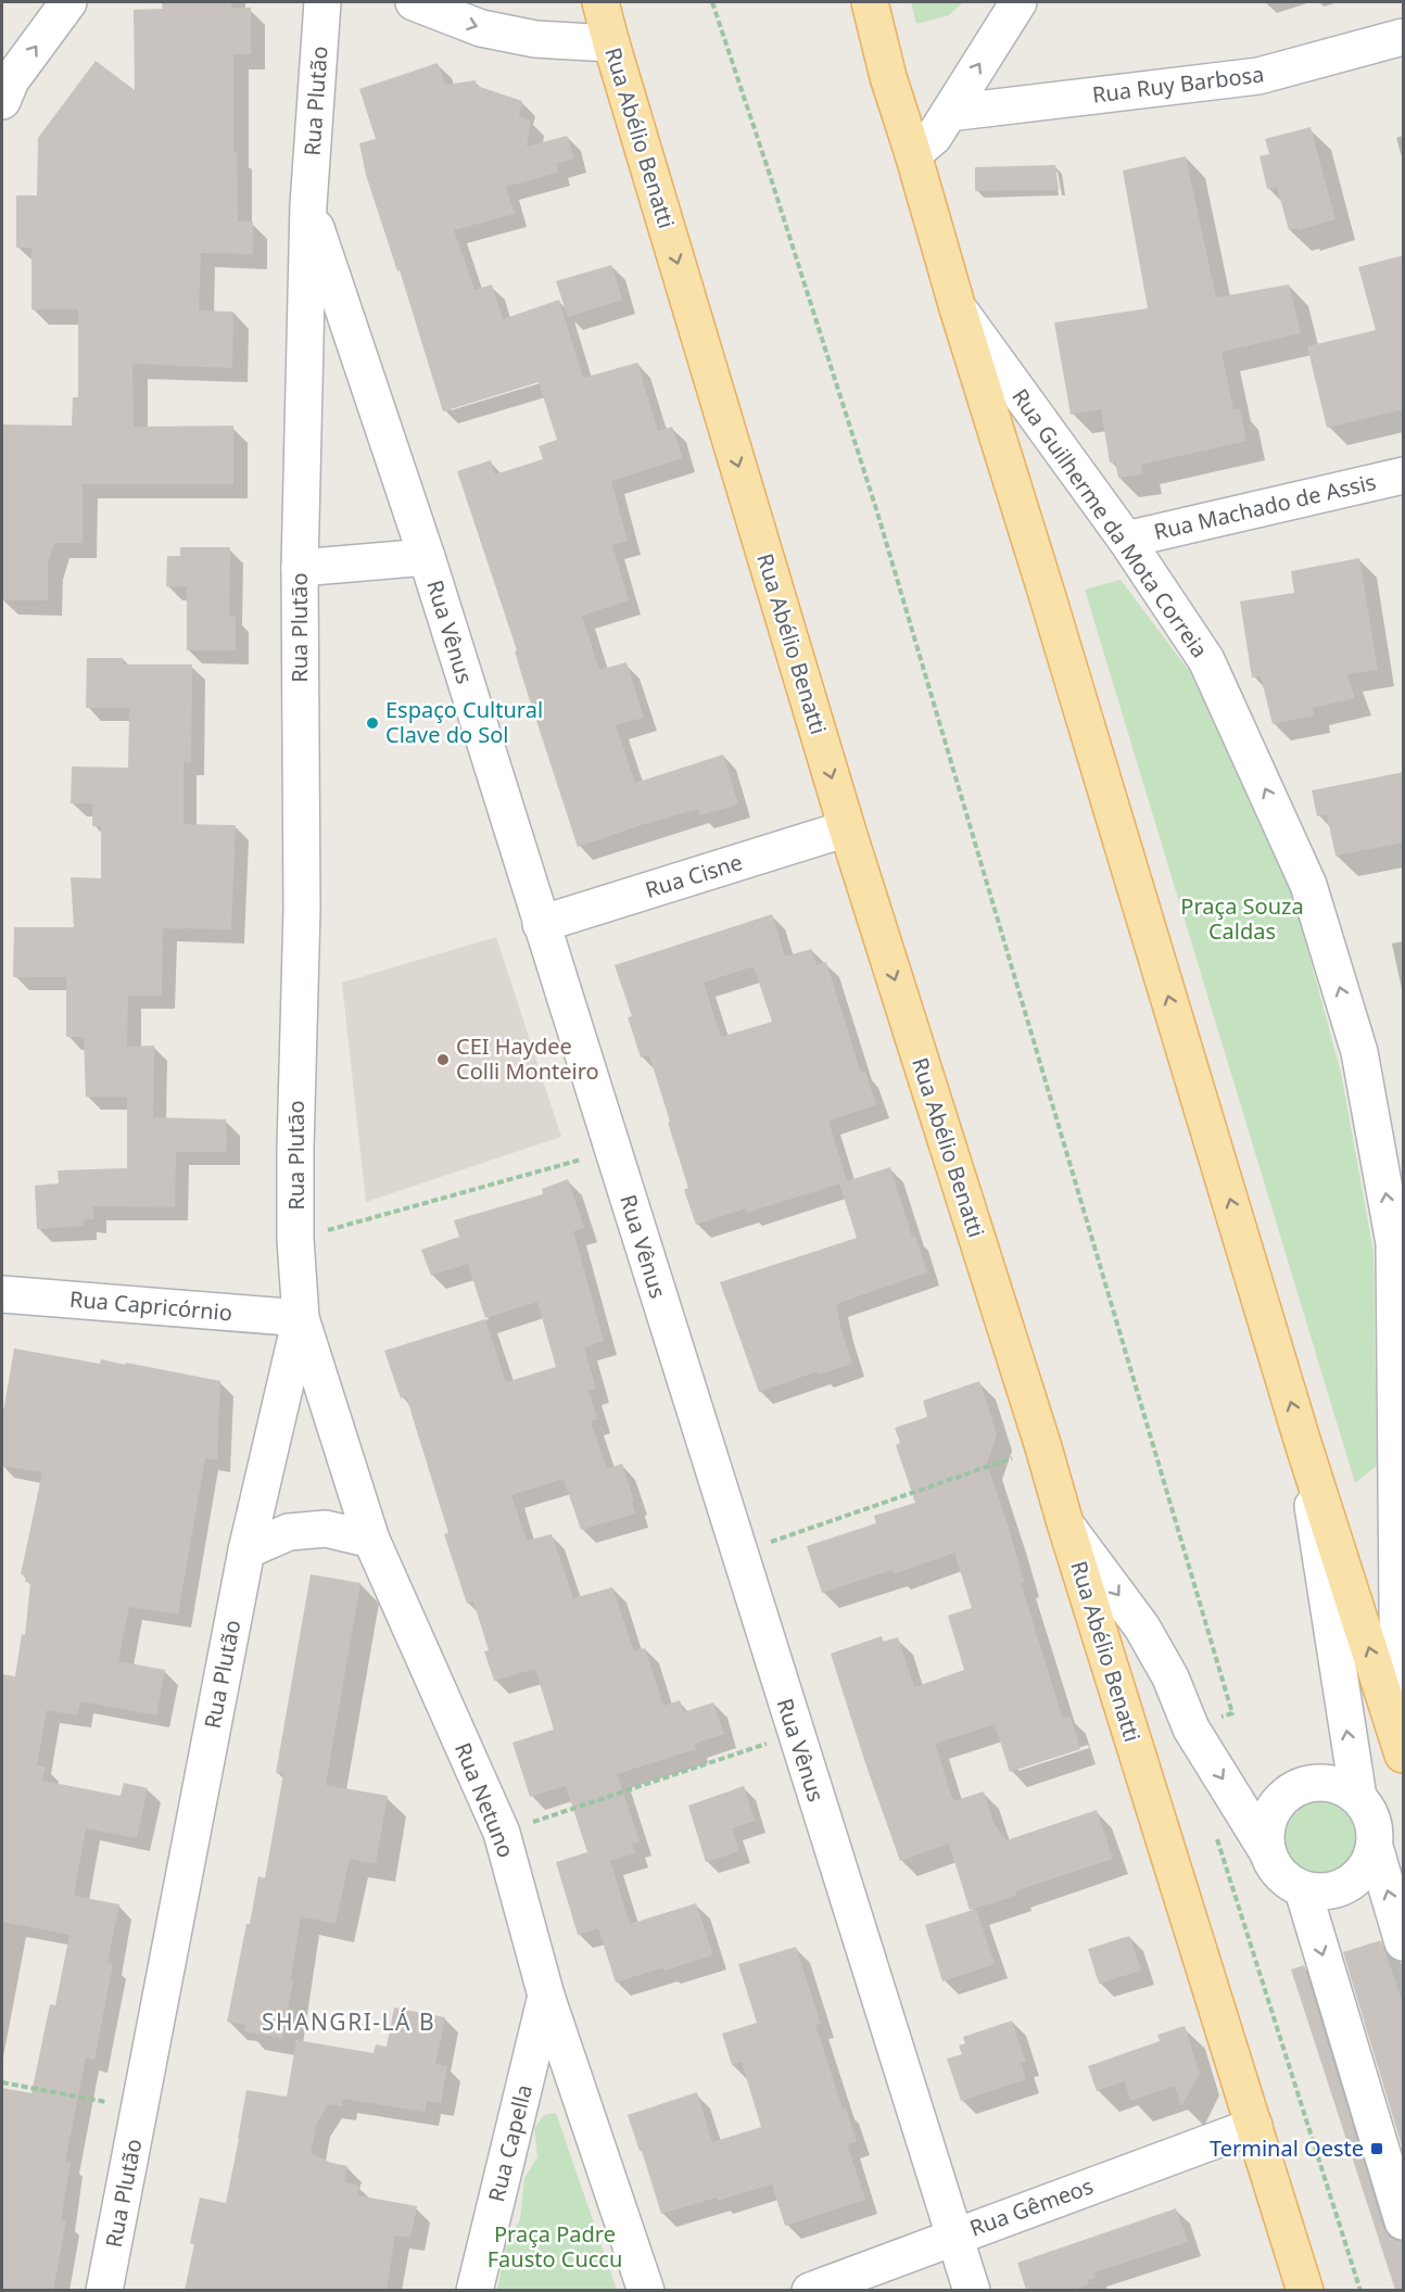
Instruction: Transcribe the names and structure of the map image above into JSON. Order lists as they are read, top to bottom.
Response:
{
  "streets": {
    "main road": ["Rua Abélio Benatti"],
    "street": [
      "Rua Ruy Barbosa",
      "Rua Plutão",
      "Rua Machado de Assis",
      "Rua Guilherme da Mota Correia",
      "Rua Vênus",
      "Rua Cisne",
      "Rua Capricórnio",
      "Rua Netuno",
      "Rua Capella",
      "Rua Gêmeos"
    ]
  },
  "crossings": [
    ["Rua Plutão", "Rua Vênus"],
    ["Rua Plutão", "Rua Capricórnio"],
    ["Rua Plutão", "Rua Netuno"],
    ["Rua Abélio Benatti", "Rua Cisne"],
    ["Rua Abélio Benatti", "Rua Gêmeos"],
    ["Rua Machado de Assis", "Rua Guilherme da Mota Correia"],
    ["Rua Vênus", "Rua Cisne"],
    ["Rua Vênus", "Rua Gêmeos"],
    ["Rua Capricórnio", "Rua Netuno"],
    ["Rua Netuno", "Rua Capella"]
  ],
  "districts": ["SHANGRI-LÁ B"],
  "parks": ["Praça Souza Caldas", "Praça Padre Fausto Cuccu"],
  "places": {
    "other": ["Espaço Cultural Clave do Sol", "CEI Haydee Colli Monteiro"],
    "transit": ["Terminal Oeste"]
  }
}
